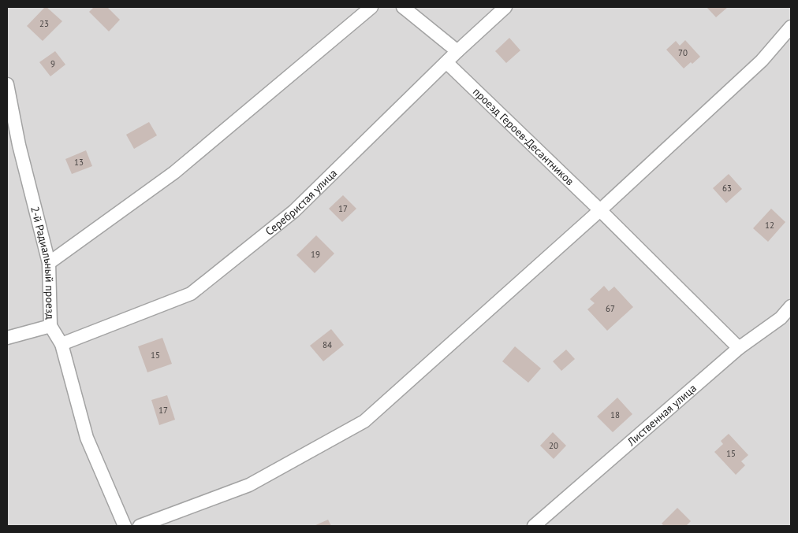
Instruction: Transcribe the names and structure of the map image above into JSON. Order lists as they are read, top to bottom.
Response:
{
  "streets": {
    "street": [
      "проезд Героев-Десантников",
      "Серебристая улица",
      "2-й Радиальный проезд",
      "Лиственная улица"
    ]
  },
  "crossings": [
    ["проезд Героев-Десантников", "Серебристая улица"],
    ["проезд Героев-Десантников", "Лиственная улица"],
    ["Серебристая улица", "2-й Радиальный проезд"]
  ],
  "house_numbers": [
    "23",
    "70",
    "9",
    "13",
    "63",
    "17",
    "12",
    "19",
    "67",
    "84",
    "15",
    "17",
    "18",
    "20",
    "15"
  ]
}
